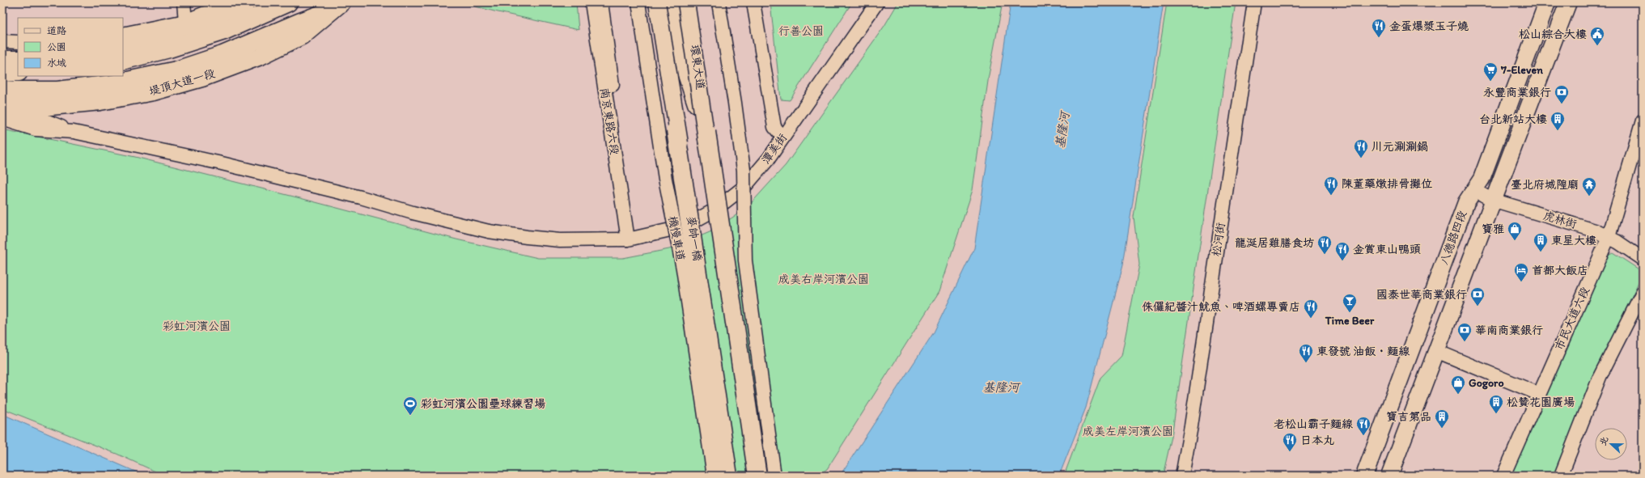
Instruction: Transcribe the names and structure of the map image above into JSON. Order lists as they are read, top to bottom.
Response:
{
  "streets": {
    "highway": ["環東大道", "麥帥一橋"],
    "main road": ["堤頂大道一段", "八德路四段"],
    "street": [
      "南京東路六段",
      "潭美街",
      "虎林街",
      "機慢車道",
      "松河街",
      "市民大道六段"
    ]
  },
  "crossings": [
    ["南京東路六段", "潭美街"],
    ["虎林街", "八德路四段"],
    ["虎林街", "市民大道六段"]
  ],
  "water": ["基隆河"],
  "parks": [
    "行善公園",
    "成美右岸河濱公園",
    "彩虹河濱公園",
    "成美左岸河濱公園"
  ],
  "places": {
    "restaurant": [
      "金蛋爆漿玉子燒",
      "川元涮涮鍋",
      "陳董藥燉排骨攤位",
      "龍涎居雞膳食坊",
      "金賞東山鴨頭",
      "侏儸紀醬汁魷魚、啤酒螺專賣店",
      "東發號 油飯・麵線",
      "老松山霸子麵線",
      "日本丸"
    ],
    "public building": ["松山綜合大樓"],
    "supermarket": ["7-Eleven"],
    "bank": ["永豐商業銀行", "國泰世華商業銀行", "華南商業銀行"],
    "building": [
      "台北新站大樓",
      "東星大樓",
      "松贊花園廣場",
      "寶吉第品"
    ],
    "temple": ["臺北府城隍廟"],
    "shop": ["寶雅", "Gogoro"],
    "hotel": ["首都大飯店"],
    "bar": ["Time Beer"],
    "sports": ["彩虹河濱公園壘球練習場"]
  },
  "legend": ["道路", "公園", "水域"],
  "north": "left"
}
